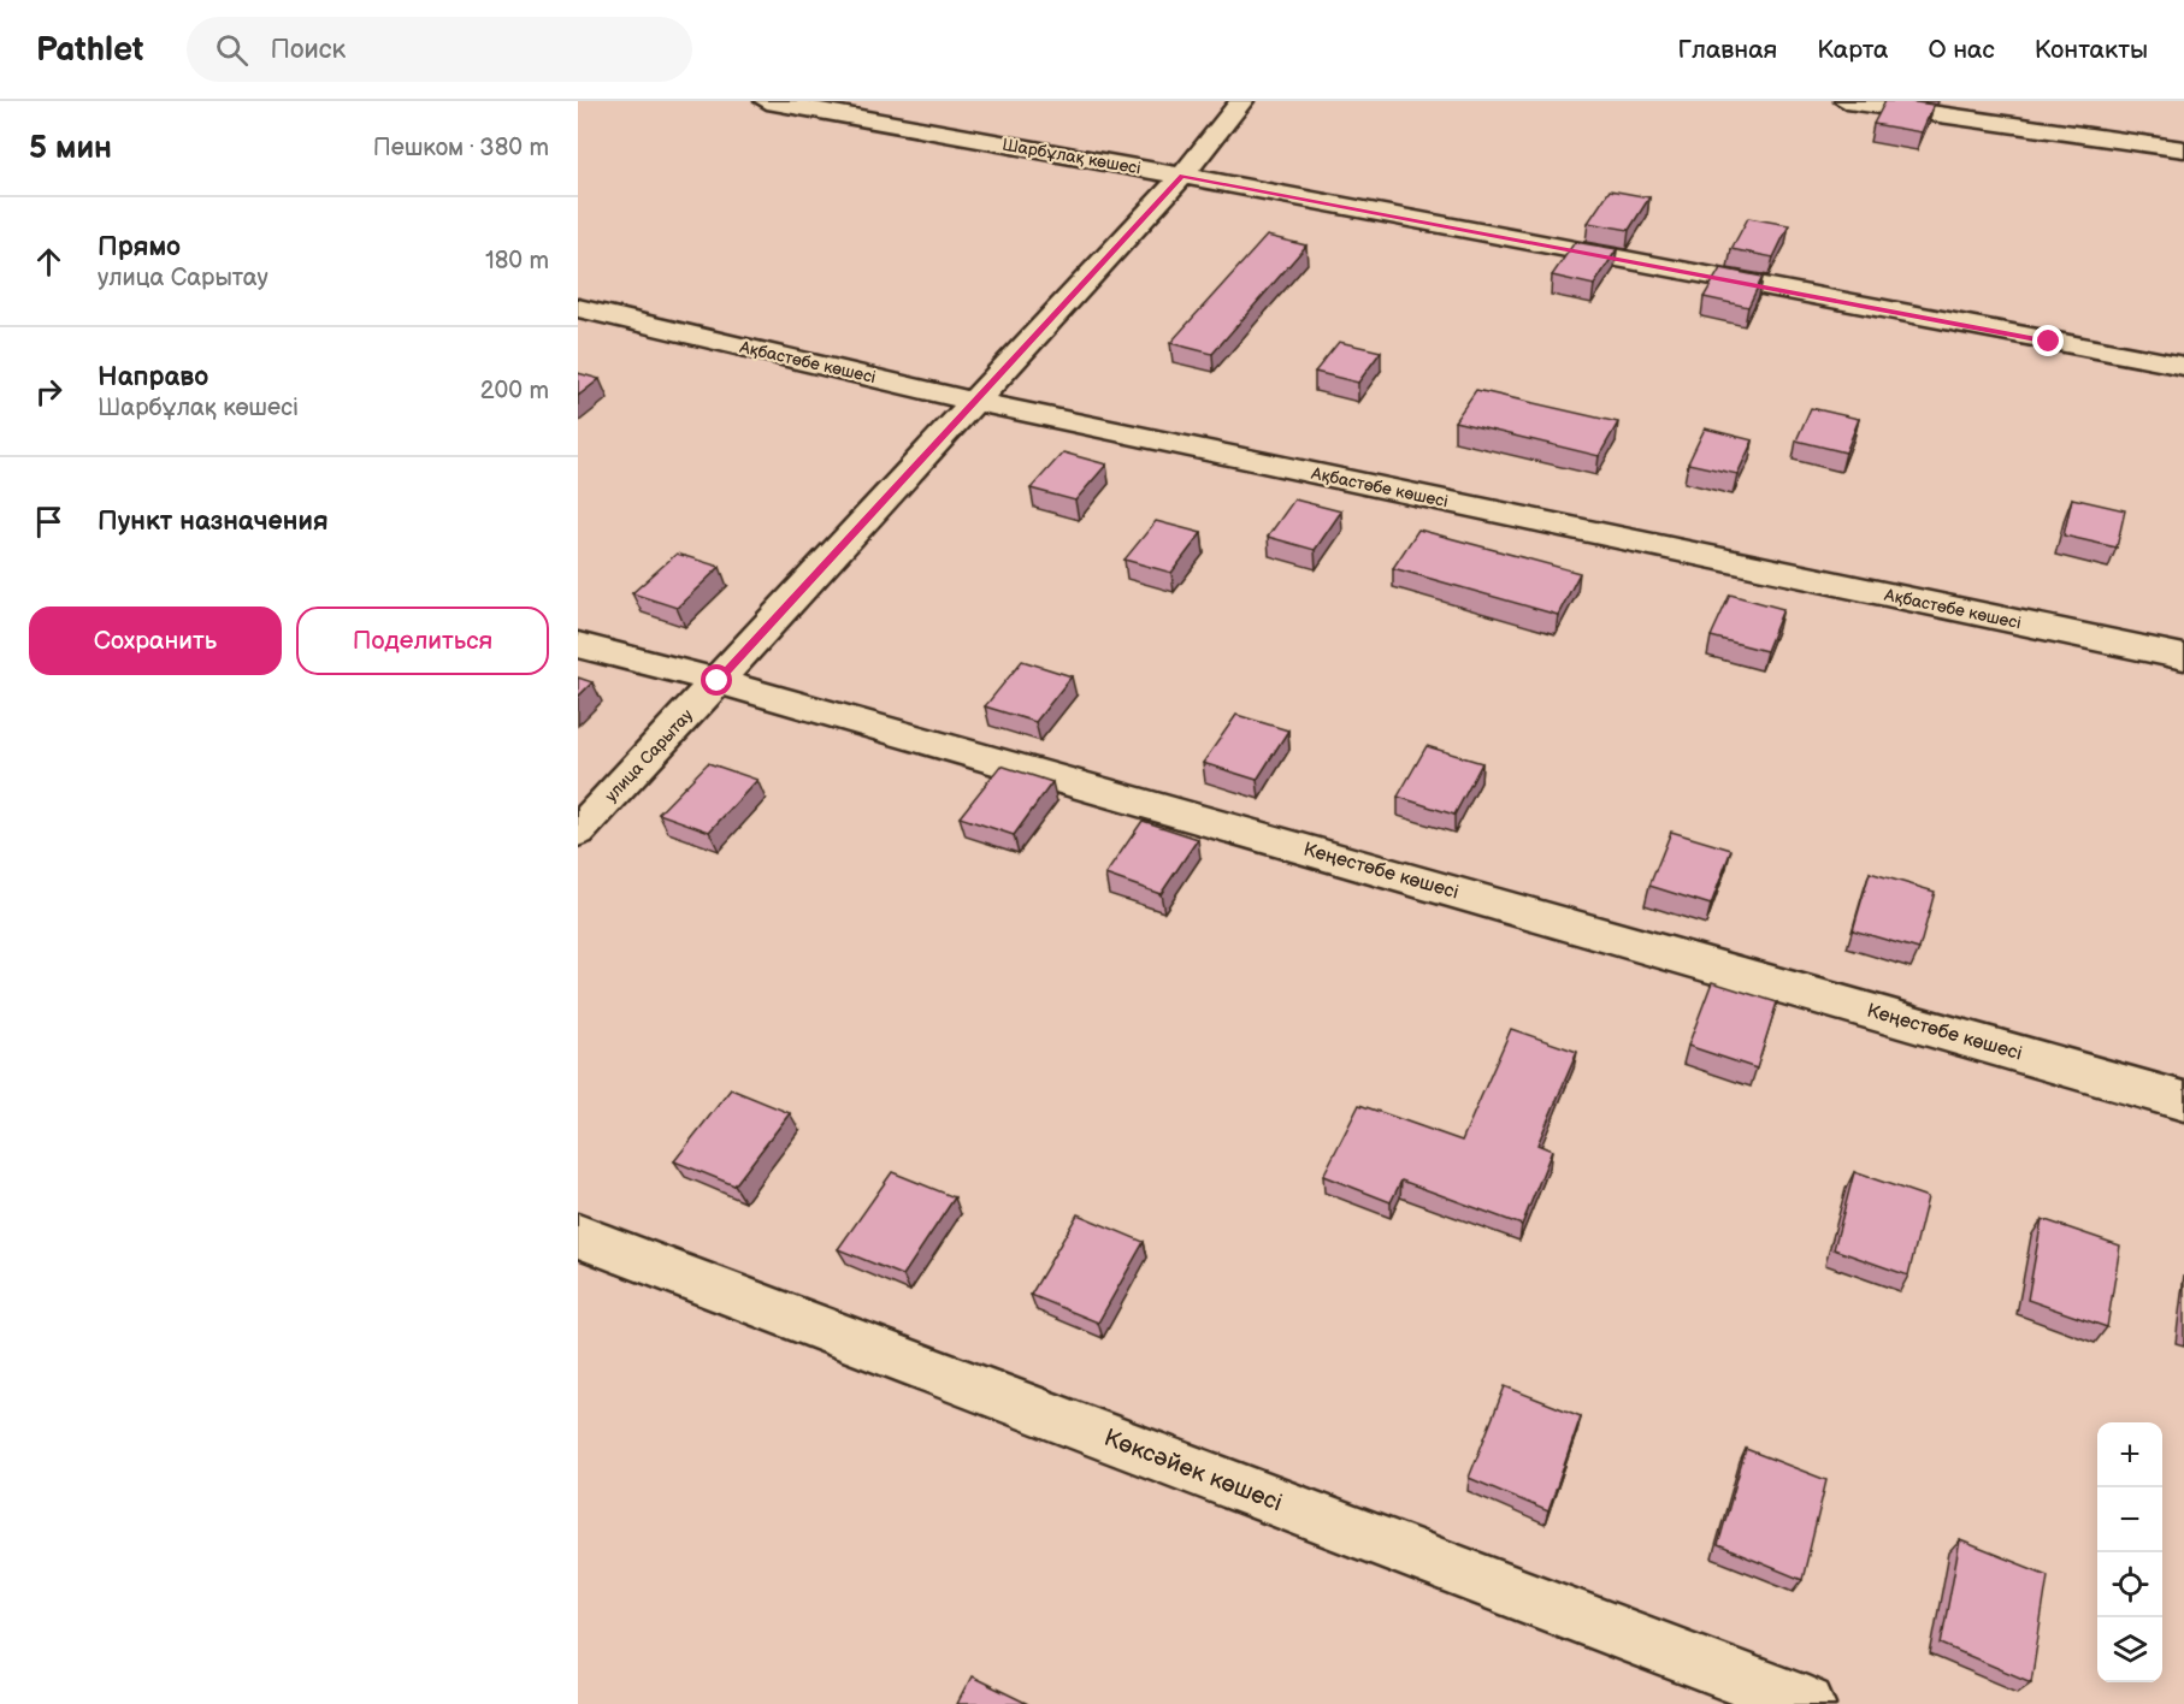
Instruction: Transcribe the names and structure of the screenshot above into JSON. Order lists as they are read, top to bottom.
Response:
{
  "streets": {
    "street": [
      "Шарбұлақ көшесі",
      "Ақбастөбе көшесі",
      "улица Сарытау",
      "Кеңестөбе көшесі",
      "Көксәйек көшесі"
    ]
  },
  "crossings": [
    ["Шарбұлақ көшесі", "улица Сарытау"],
    ["Ақбастөбе көшесі", "улица Сарытау"],
    ["улица Сарытау", "Кеңестөбе көшесі"]
  ],
  "page": {
    "header": "Pathlet",
    "search": "Поиск",
    "nav": [
      "Главная",
      "Карта",
      "О нас",
      "Контакты"
    ],
    "heading": ["5 мин", "Пешком · 380 m"],
    "list": [
      ["Прямо", "улица Сарытау", "180 m"],
      ["Направо", "Шарбұлақ көшесі", "200 m"],
      "Пункт назначения"
    ],
    "buttons": ["Сохранить", "Поделиться"],
    "map_buttons": ["+", "−"]
  }
}
